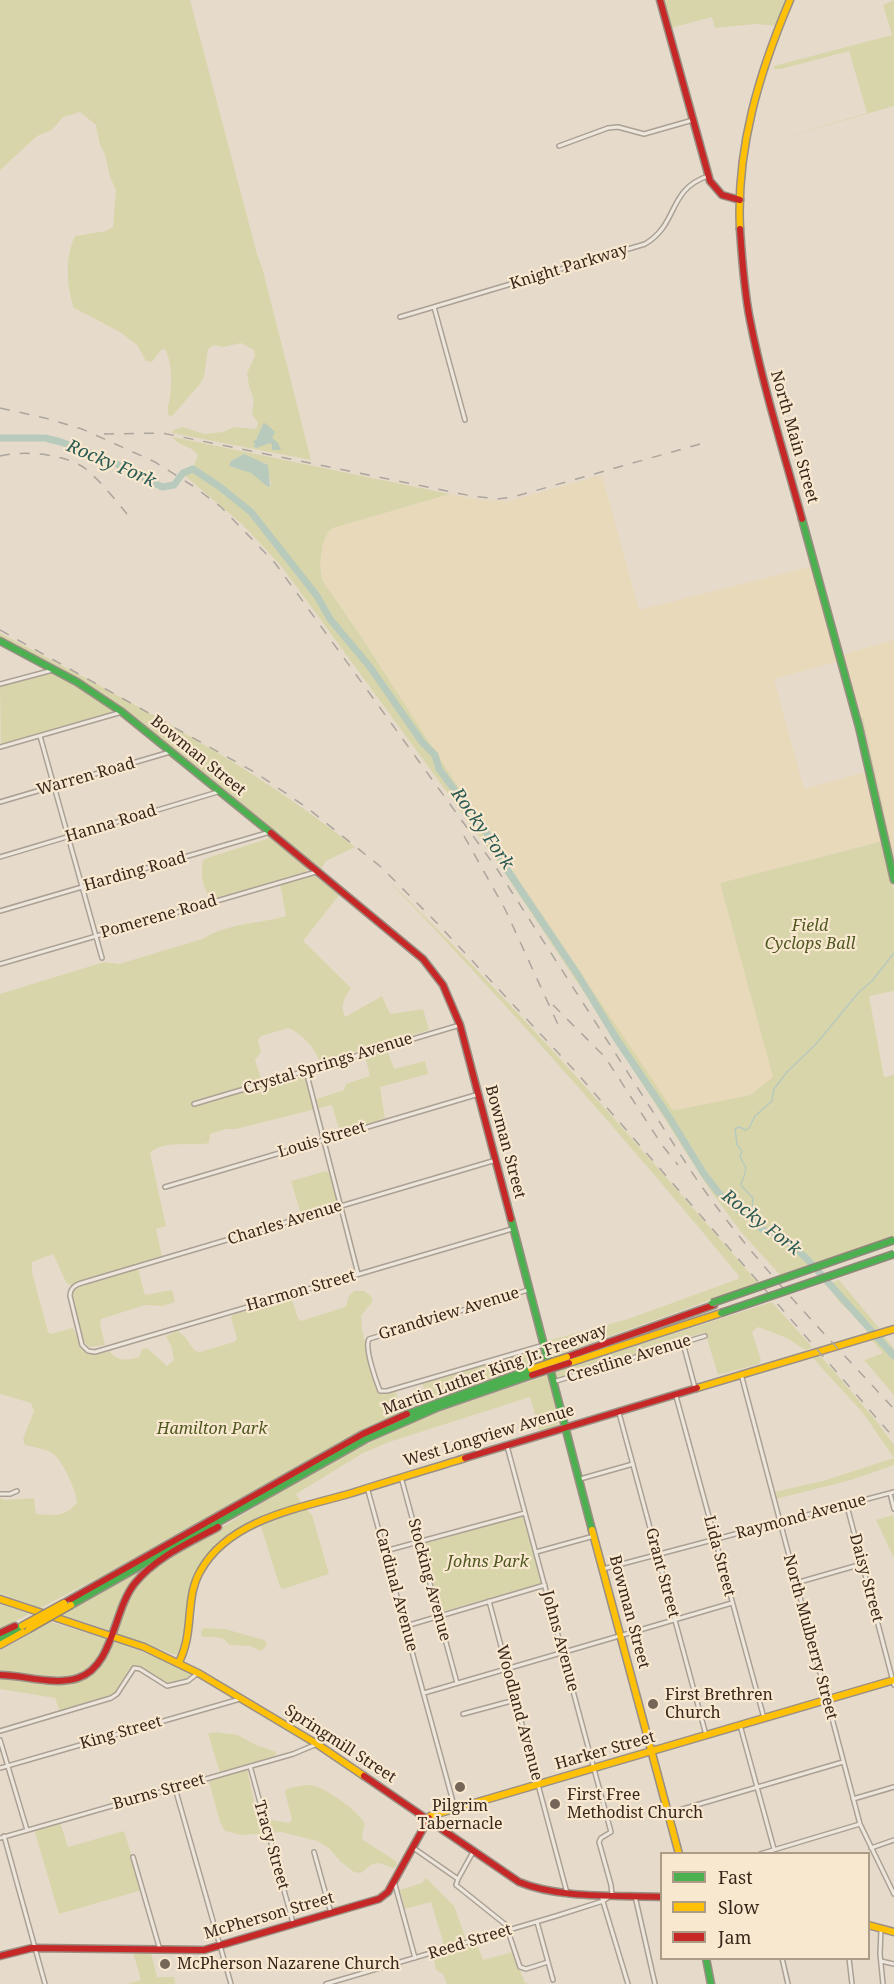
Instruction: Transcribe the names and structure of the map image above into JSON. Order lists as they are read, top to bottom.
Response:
{
  "streets": {
    "main road": [
      "North Main Street",
      "Bowman Street",
      "Martin Luther King Jr. Freeway",
      "West Longview Avenue",
      "Springmill Street",
      "Harker Street",
      "McPherson Street"
    ],
    "street": [
      "Knight Parkway",
      "Warren Road",
      "Hanna Road",
      "Harding Road",
      "Pomerene Road",
      "Crystal Springs Avenue",
      "Louis Street",
      "Charles Avenue",
      "Harmon Street",
      "Grandview Avenue",
      "Crestline Avenue",
      "Raymond Avenue",
      "Lida Street",
      "Grant Street",
      "Daisy Street",
      "Stocking Avenue",
      "Cardinal Avenue",
      "North Mulberry Street",
      "Johns Avenue",
      "Woodland Avenue",
      "King Street",
      "Burns Street",
      "Tracy Street",
      "Reed Street"
    ]
  },
  "crossings": [
    ["Bowman Street", "Warren Road"],
    ["Bowman Street", "Hanna Road"],
    ["Bowman Street", "Harding Road"],
    ["Bowman Street", "Pomerene Road"],
    ["Bowman Street", "Crystal Springs Avenue"],
    ["Bowman Street", "Louis Street"],
    ["Bowman Street", "Charles Avenue"],
    ["Bowman Street", "Harmon Street"],
    ["Bowman Street", "Grandview Avenue"],
    ["Bowman Street", "Crestline Avenue"],
    ["Bowman Street", "West Longview Avenue"],
    ["Bowman Street", "Raymond Avenue"],
    ["Bowman Street", "Harker Street"],
    ["Charles Avenue", "Harmon Street"],
    ["West Longview Avenue", "Lida Street"],
    ["West Longview Avenue", "Grant Street"],
    ["West Longview Avenue", "Stocking Avenue"],
    ["West Longview Avenue", "Cardinal Avenue"],
    ["West Longview Avenue", "North Mulberry Street"],
    ["West Longview Avenue", "Johns Avenue"],
    ["West Longview Avenue", "Springmill Street"],
    ["Raymond Avenue", "Lida Street"],
    ["Raymond Avenue", "Grant Street"],
    ["Raymond Avenue", "Daisy Street"],
    ["Raymond Avenue", "North Mulberry Street"],
    ["Lida Street", "Harker Street"],
    ["Grant Street", "Harker Street"],
    ["Daisy Street", "Harker Street"],
    ["Cardinal Avenue", "Harker Street"],
    ["North Mulberry Street", "Harker Street"],
    ["Johns Avenue", "Springmill Street"],
    ["Johns Avenue", "Harker Street"],
    ["Woodland Avenue", "Springmill Street"],
    ["Woodland Avenue", "Harker Street"],
    ["King Street", "Springmill Street"],
    ["Springmill Street", "Harker Street"],
    ["Springmill Street", "Burns Street"],
    ["Springmill Street", "McPherson Street"],
    ["Springmill Street", "Reed Street"],
    ["Harker Street", "McPherson Street"],
    ["Burns Street", "Tracy Street"],
    ["Tracy Street", "McPherson Street"]
  ],
  "water": ["Rocky Fork"],
  "parks": ["Field Cyclops Ball", "Hamilton Park", "Johns Park"],
  "places": [
    "First Brethren Church",
    "Pilgrim Tabernacle",
    "First Free Methodist Church",
    "McPherson Nazarene Church"
  ],
  "legend": ["Fast", "Slow", "Jam"]
}
